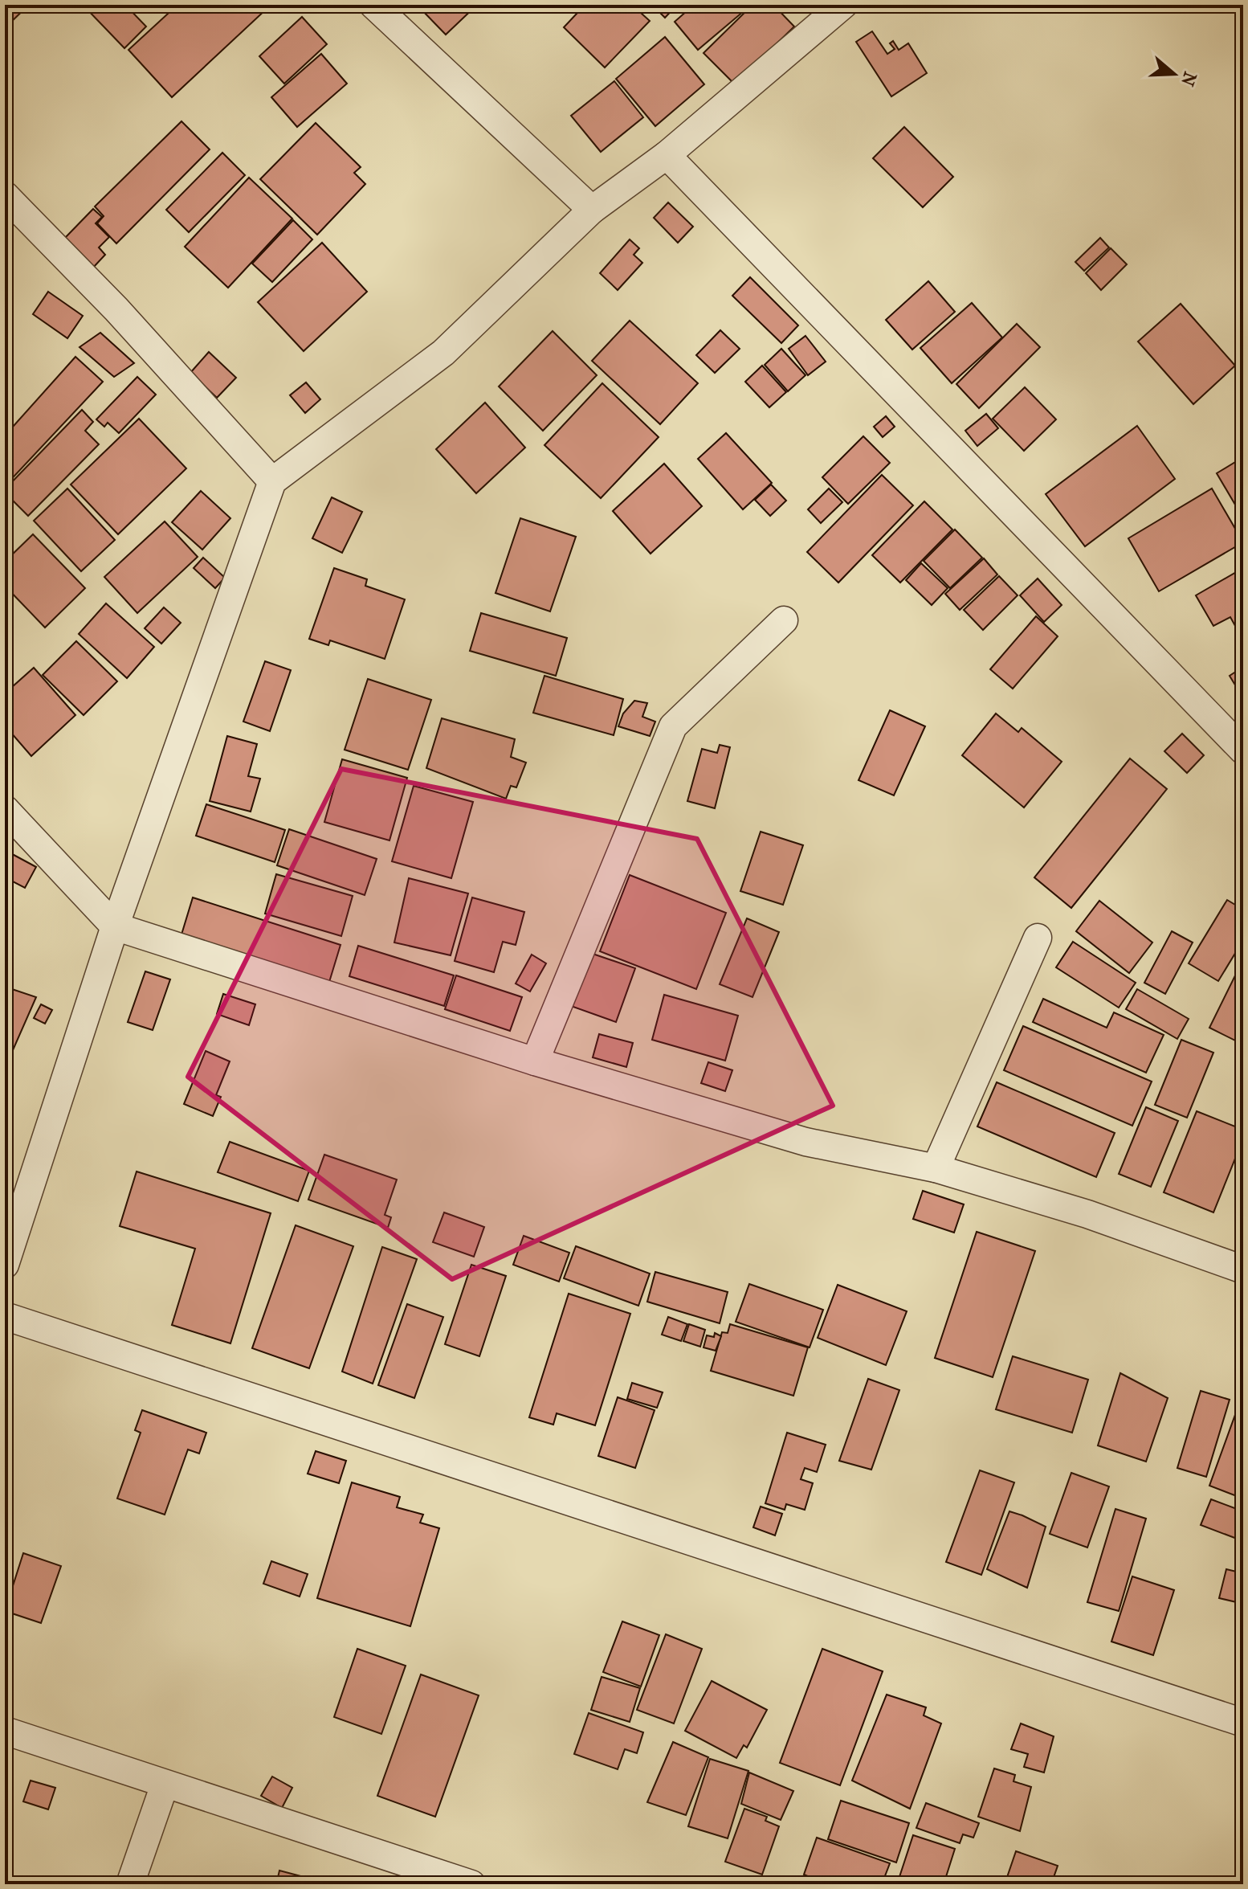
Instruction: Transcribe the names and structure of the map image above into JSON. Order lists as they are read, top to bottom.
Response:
{
  "north": "right"
}
